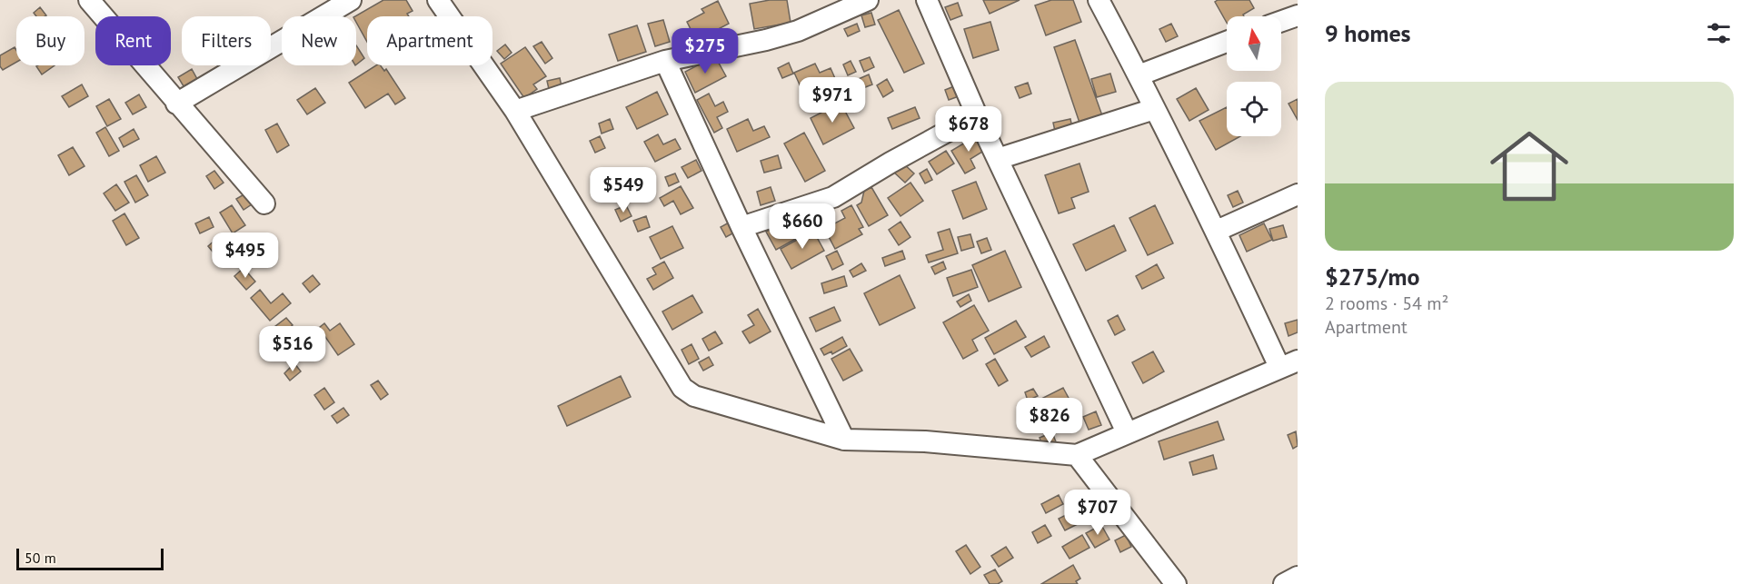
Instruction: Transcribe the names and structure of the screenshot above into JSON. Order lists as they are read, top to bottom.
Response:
{
  "scale_bar": "50 m",
  "north": "top",
  "page": {
    "heading": "9 homes",
    "chip": [
      "Buy",
      "Rent",
      "Filters",
      "New",
      "Apartment"
    ],
    "price": [
      "$275",
      "$971",
      "$678",
      "$549",
      "$660",
      "$495",
      "$516",
      "$826",
      "$707"
    ],
    "list": [
      {
        "name": "$275/mo",
        "note": "2 rooms · 54 m² · Apartment"
      }
    ],
    "scale": "50 m"
  }
}
